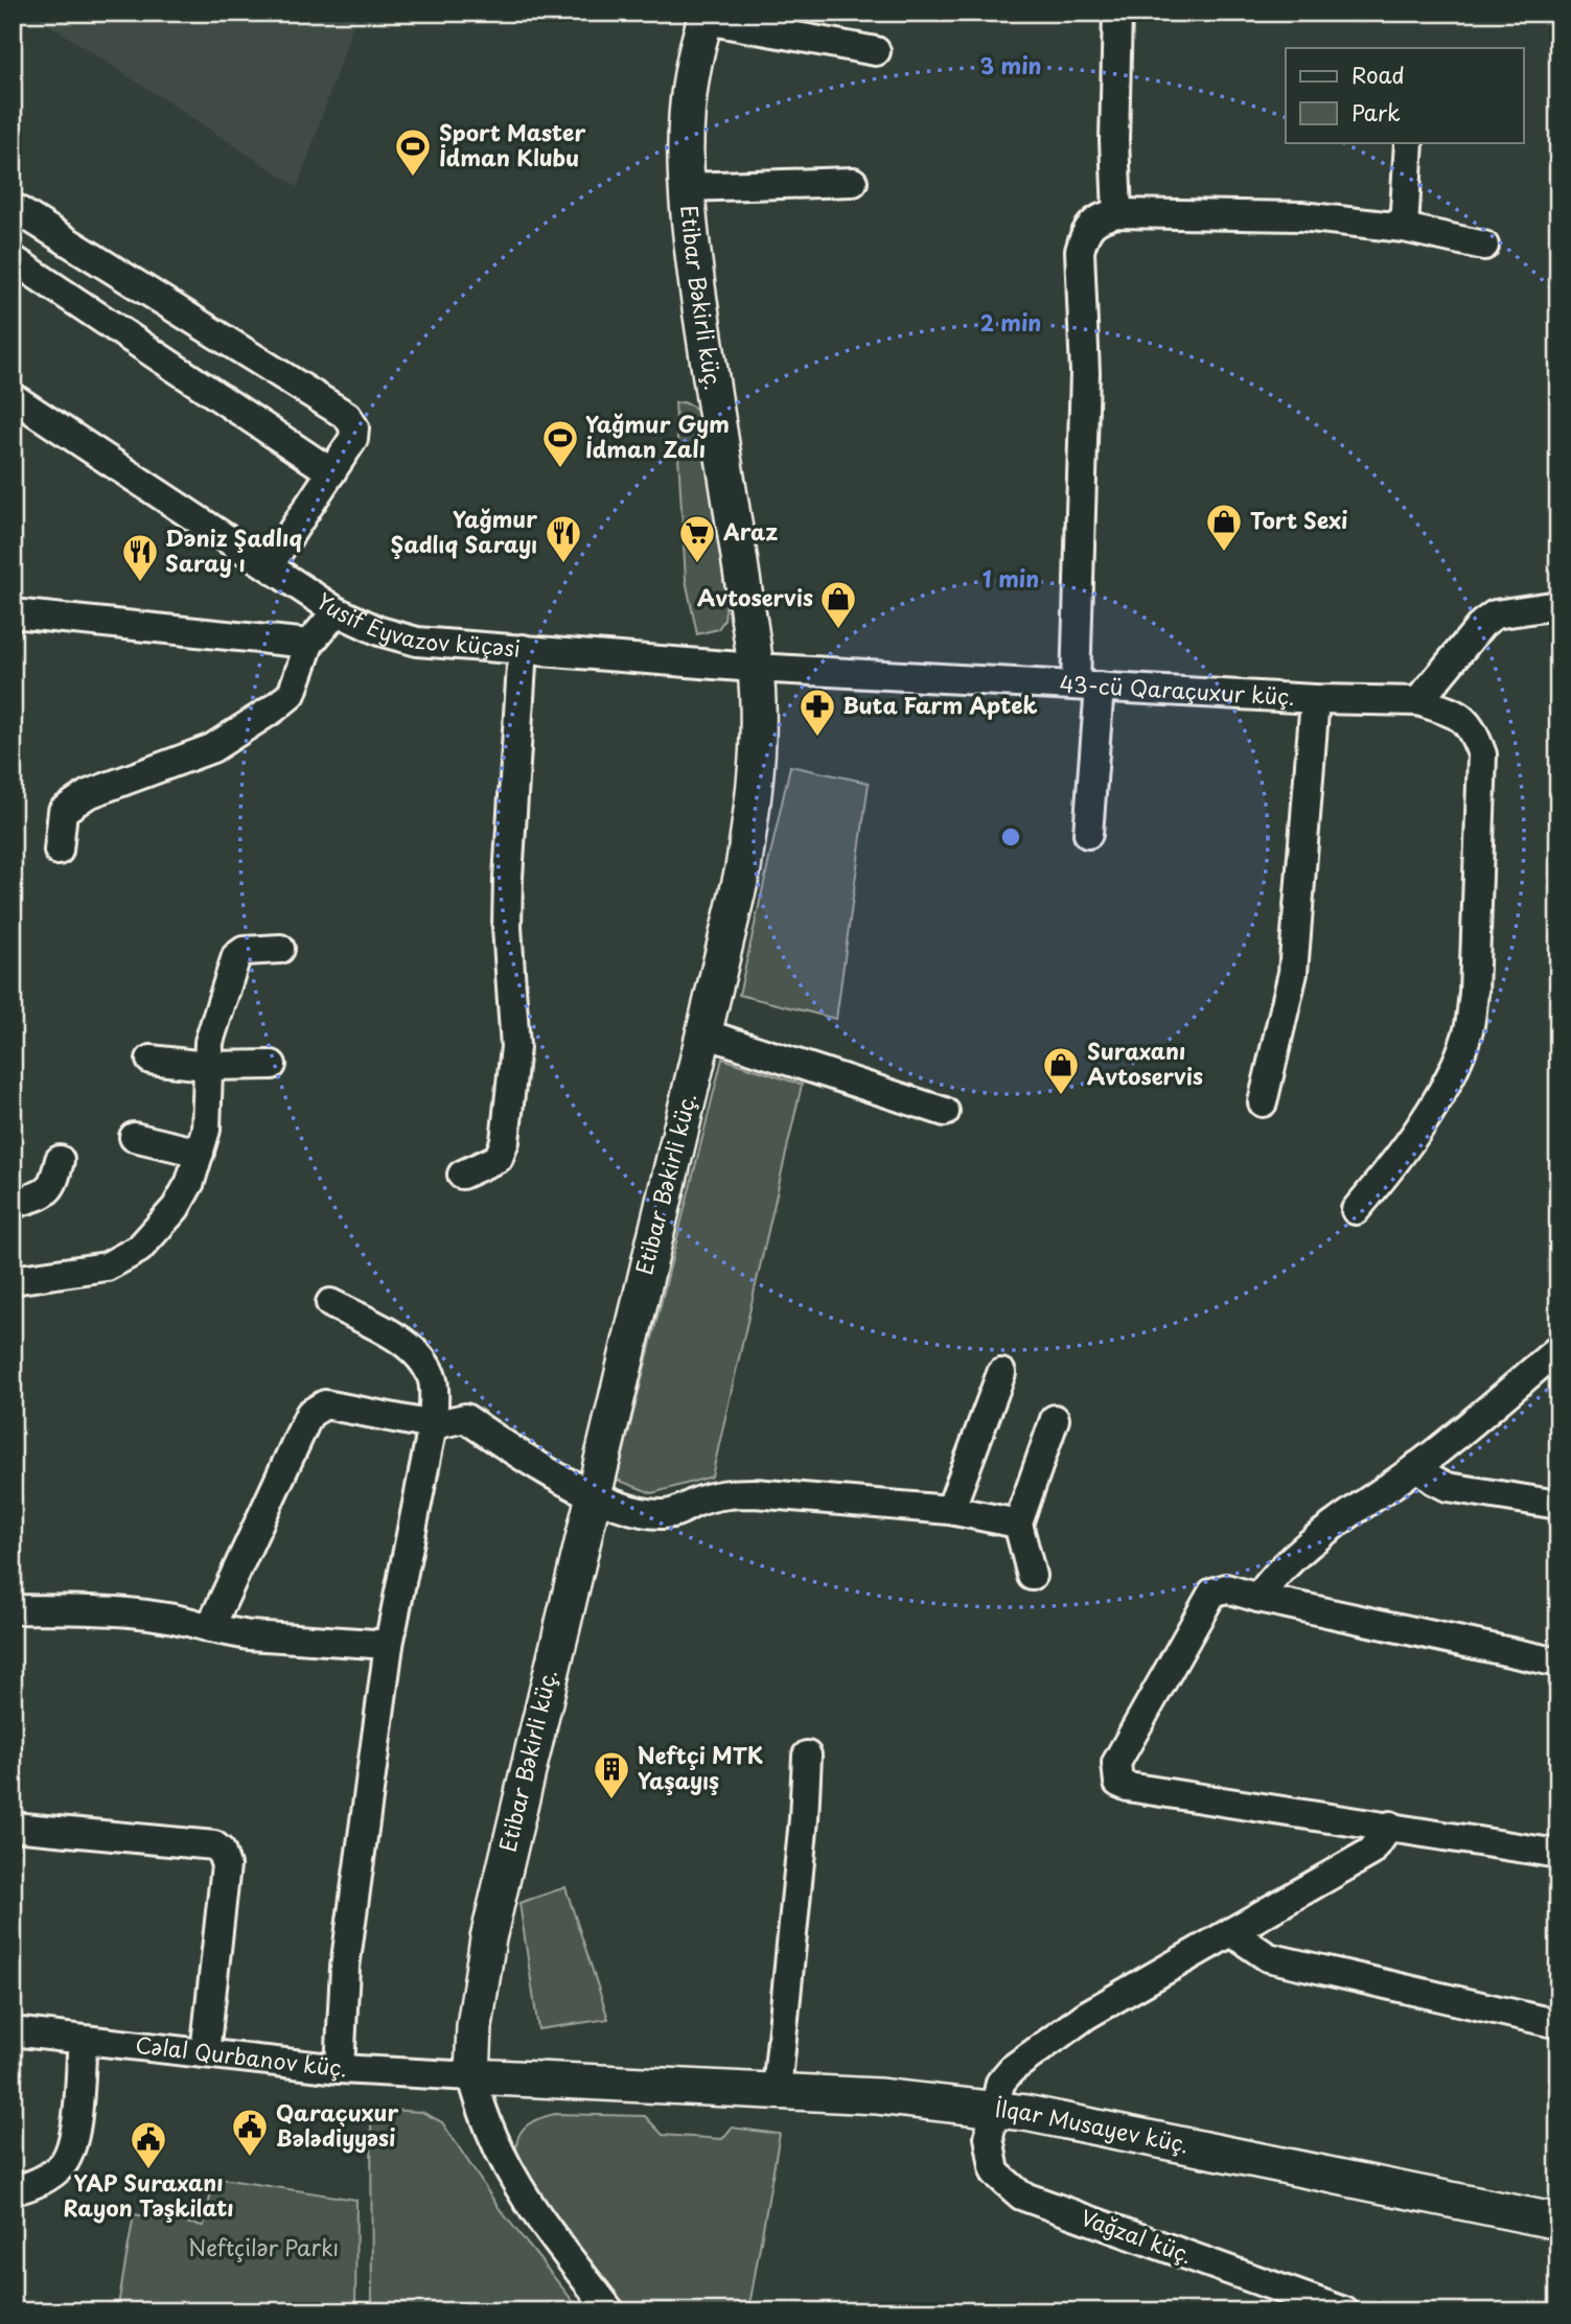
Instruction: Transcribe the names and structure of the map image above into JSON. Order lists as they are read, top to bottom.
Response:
{
  "streets": {
    "main road": ["Etibar Bəkirli küç.", "İlqar Musayev küç."],
    "street": [
      "Yusif Eyvazov küçəsi",
      "43-cü Qaraçuxur küç.",
      "Cəlal Qurbanov küç.",
      "Vağzal küç."
    ]
  },
  "crossings": [
    ["Etibar Bəkirli küç.", "Yusif Eyvazov küçəsi"],
    ["Etibar Bəkirli küç.", "43-cü Qaraçuxur küç."],
    ["Etibar Bəkirli küç.", "Cəlal Qurbanov küç."],
    ["Etibar Bəkirli küç.", "İlqar Musayev küç."],
    ["Yusif Eyvazov küçəsi", "43-cü Qaraçuxur küç."],
    ["Cəlal Qurbanov küç.", "İlqar Musayev küç."],
    ["İlqar Musayev küç.", "Vağzal küç."]
  ],
  "parks": ["Neftçilər Parkı"],
  "places": {
    "sports": ["Sport Master İdman Klubu", "Yağmur Gym İdman Zalı"],
    "shop": ["Tort Sexi", "Avtoservis", "Suraxanı Avtoservis"],
    "restaurant": ["Yağmur Şadlıq Sarayı", "Dəniz Şadlıq Saray ı"],
    "supermarket": ["Araz"],
    "pharmacy": ["Buta Farm Aptek"],
    "building": ["Neftçi MTK Yaşayış"],
    "public building": ["Qaraçuxur Bələdiyyəsi", "YAP Suraxanı Rayon Təşkilatı"]
  },
  "legend": ["Road", "Park"],
  "rings": ["3 min", "2 min", "1 min"]
}
